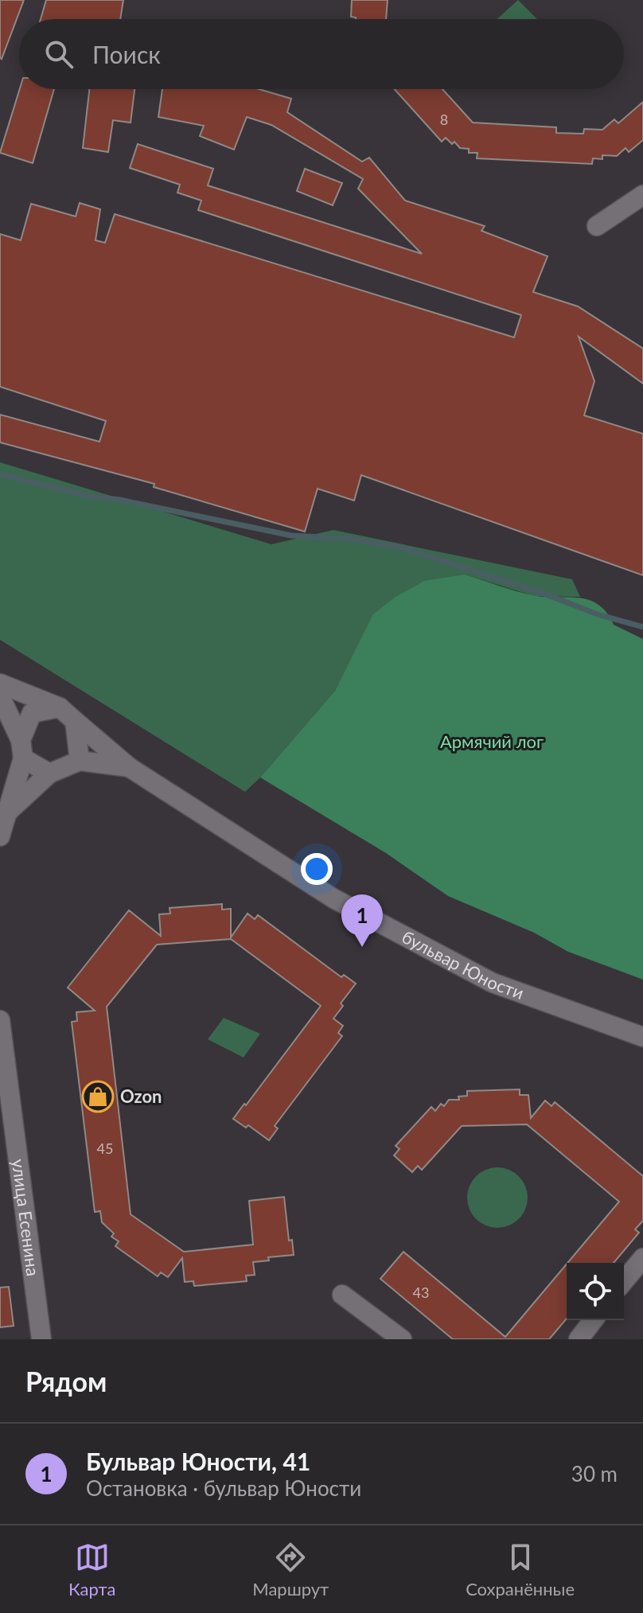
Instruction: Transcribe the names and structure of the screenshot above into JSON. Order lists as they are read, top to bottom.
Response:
{
  "streets": {
    "street": ["бульвар Юности", "улица Есенина"]
  },
  "parks": ["Армячий лог"],
  "places": {
    "shop": ["Ozon"]
  },
  "house_numbers": ["8", "45", "43"],
  "page": {
    "search": "Поиск",
    "pins": "1",
    "heading": "Рядом",
    "list": [
      {
        "mark": "1",
        "name": "Бульвар Юности, 41",
        "note": "Остановка · бульвар Юности",
        "value": "30 m"
      }
    ],
    "nav": ["Карта", "Маршрут", "Сохранённые"]
  }
}
